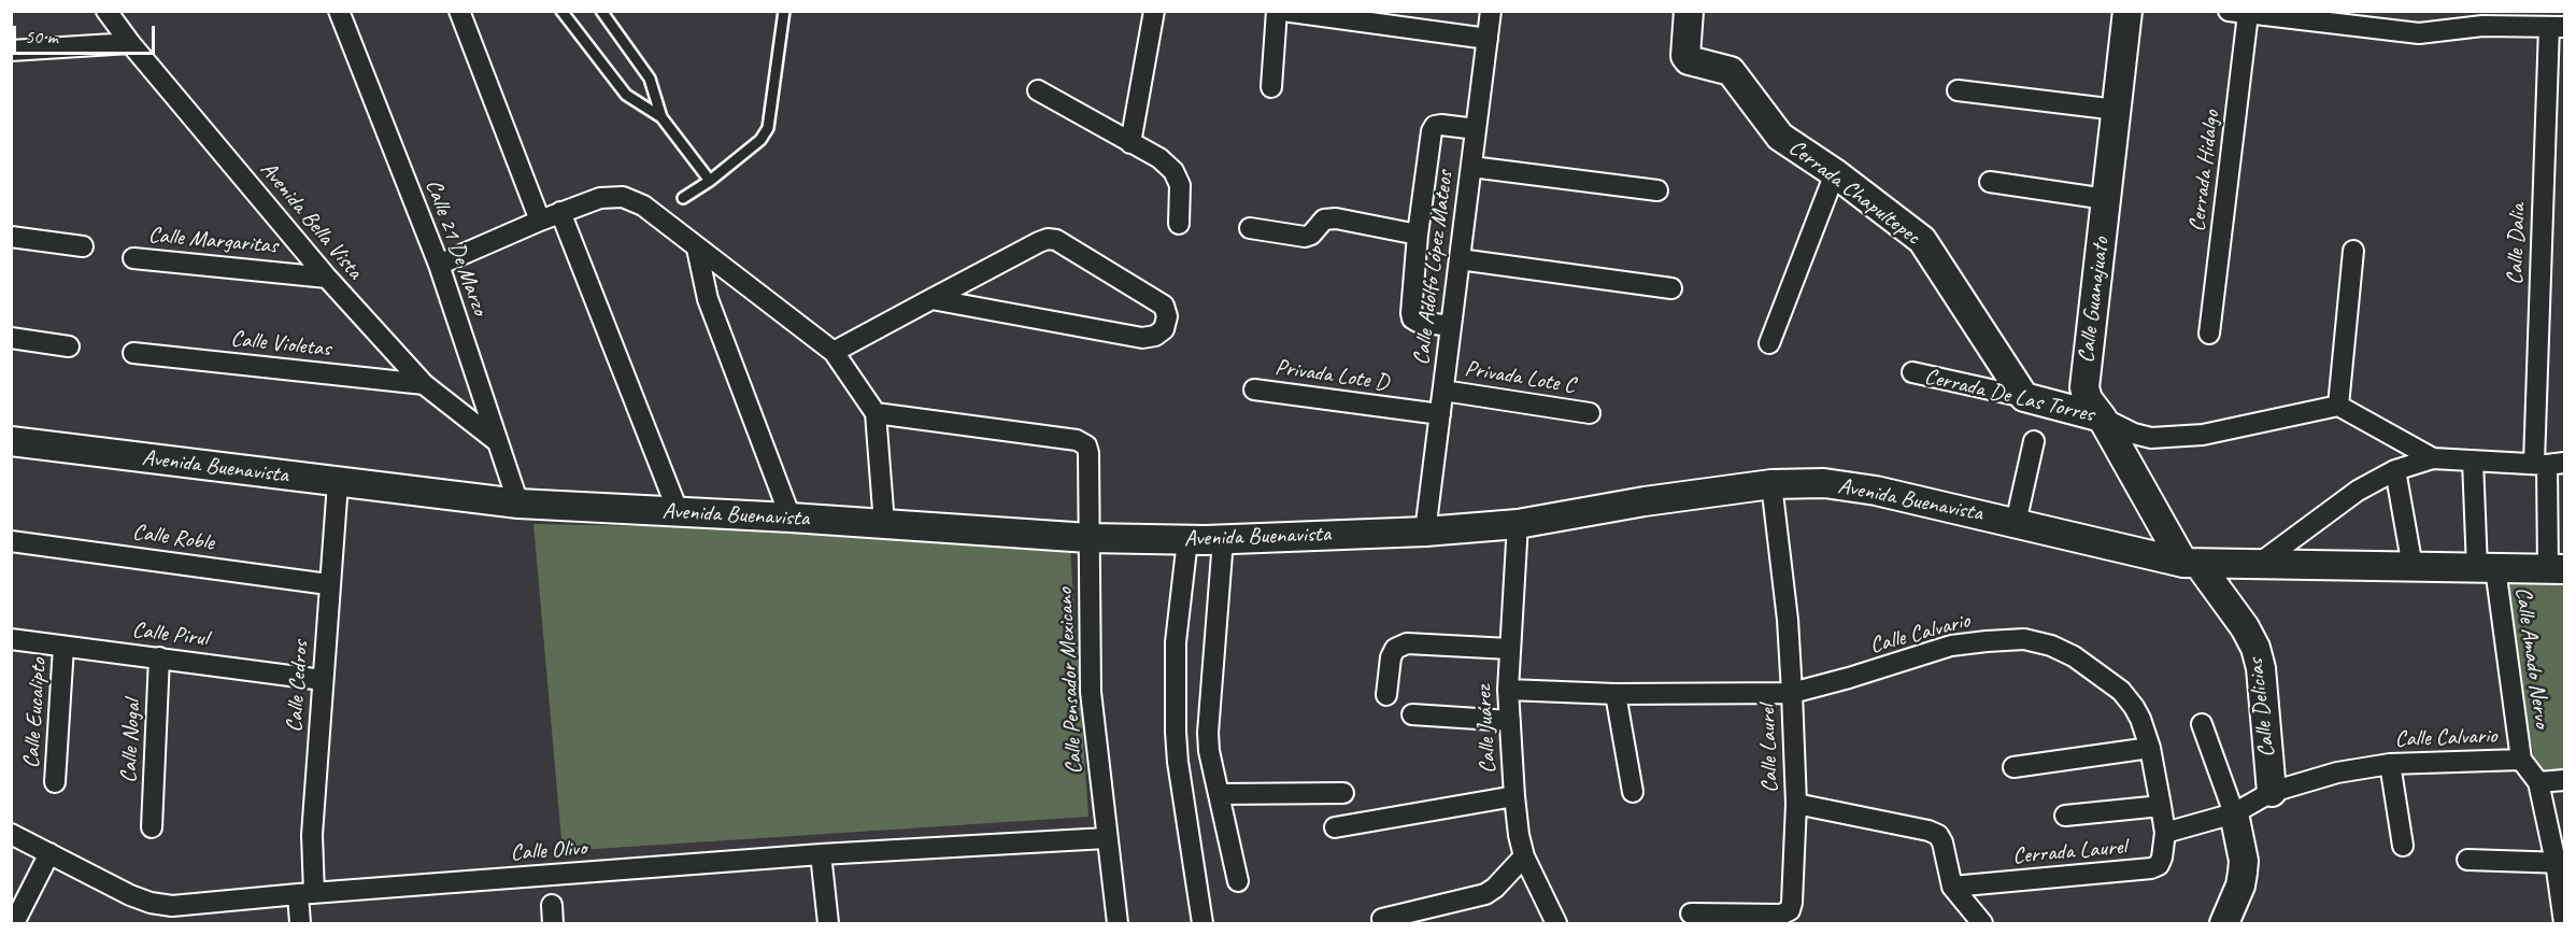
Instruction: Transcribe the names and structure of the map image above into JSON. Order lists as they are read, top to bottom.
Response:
{
  "streets": {
    "street": [
      "Cerrada Hidalgo",
      "Cerrada Chapultepec",
      "Avenida Bella Vista",
      "Calle Margaritas",
      "Calle Dalia",
      "Calle 21 De Marzo",
      "Calle Adolfo López Mateos",
      "Calle Guanajuato",
      "Calle Violetas",
      "Privada Lote D",
      "Privada Lote C",
      "Cerrada De Las Torres",
      "Avenida Buenavista",
      "Calle Roble",
      "Calle Calvario",
      "Calle Pirul",
      "Calle Amado Nervo",
      "Calle Pensador Mexicano",
      "Calle Cedros",
      "Calle Delicias",
      "Calle Eucalipto",
      "Calle Juárez",
      "Calle Nogal",
      "Calle Laurel",
      "Calle Olivo",
      "Cerrada Laurel"
    ]
  },
  "crossings": [
    ["Cerrada Chapultepec", "Cerrada De Las Torres"],
    ["Avenida Bella Vista", "Calle Margaritas"],
    ["Avenida Bella Vista", "Calle 21 De Marzo"],
    ["Avenida Bella Vista", "Calle Violetas"],
    ["Calle Dalia", "Avenida Buenavista"],
    ["Calle 21 De Marzo", "Avenida Buenavista"],
    ["Calle Adolfo López Mateos", "Privada Lote D"],
    ["Calle Adolfo López Mateos", "Privada Lote C"],
    ["Calle Adolfo López Mateos", "Avenida Buenavista"],
    ["Calle Guanajuato", "Cerrada De Las Torres"],
    ["Calle Guanajuato", "Avenida Buenavista"],
    ["Calle Guanajuato", "Calle Delicias"],
    ["Avenida Buenavista", "Calle Amado Nervo"],
    ["Avenida Buenavista", "Calle Pensador Mexicano"],
    ["Avenida Buenavista", "Calle Cedros"],
    ["Avenida Buenavista", "Calle Delicias"],
    ["Avenida Buenavista", "Calle Juárez"],
    ["Avenida Buenavista", "Calle Laurel"],
    ["Calle Roble", "Calle Cedros"],
    ["Calle Calvario", "Calle Amado Nervo"],
    ["Calle Calvario", "Calle Delicias"],
    ["Calle Calvario", "Calle Juárez"],
    ["Calle Calvario", "Calle Laurel"],
    ["Calle Calvario", "Cerrada Laurel"],
    ["Calle Pirul", "Calle Cedros"],
    ["Calle Pirul", "Calle Eucalipto"],
    ["Calle Pirul", "Calle Nogal"],
    ["Calle Pensador Mexicano", "Calle Olivo"],
    ["Calle Cedros", "Calle Olivo"],
    ["Calle Laurel", "Cerrada Laurel"]
  ],
  "scale_bar": "50 m"
}
